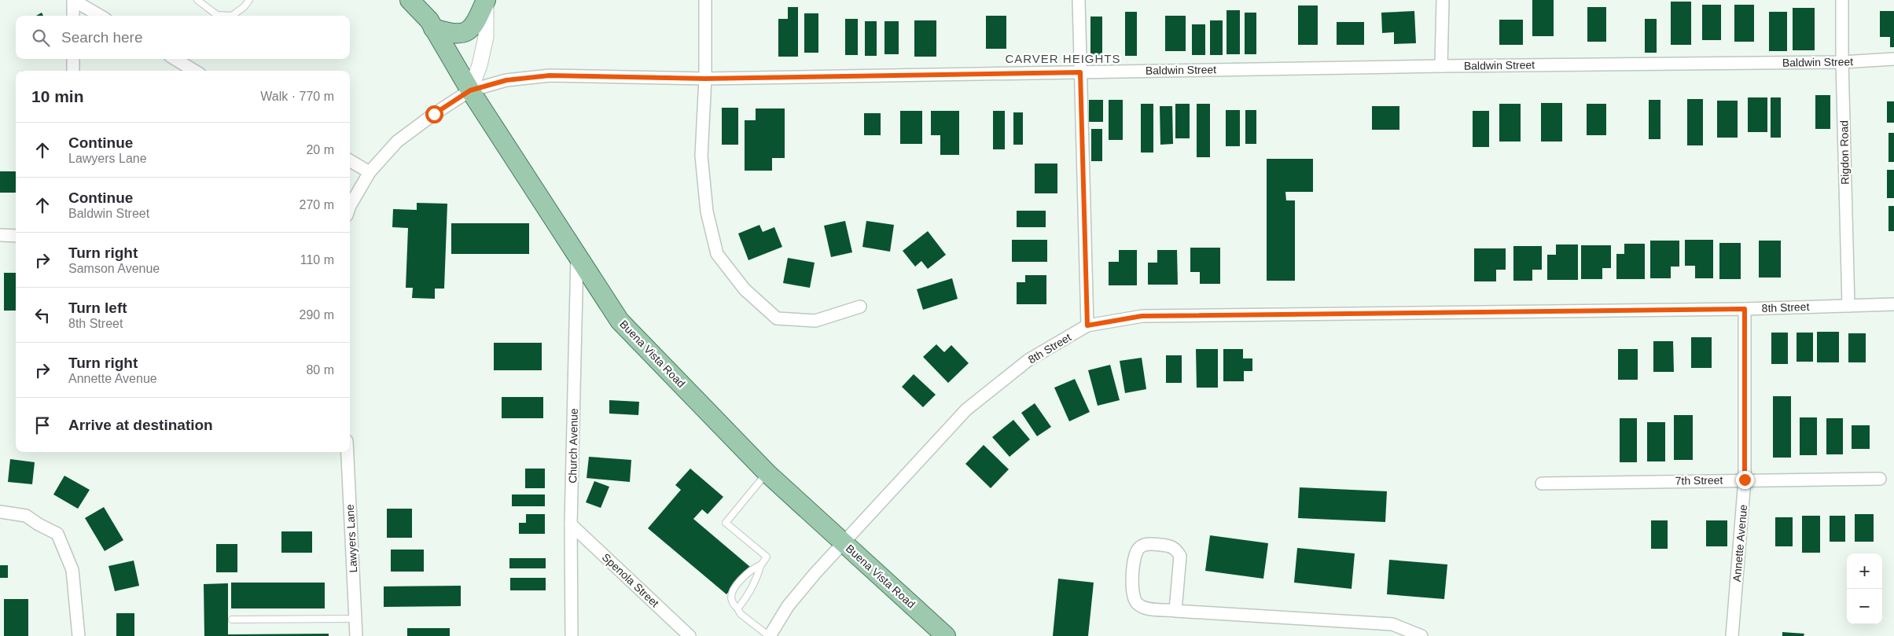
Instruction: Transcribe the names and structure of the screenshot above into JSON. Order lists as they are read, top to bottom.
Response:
{
  "streets": {
    "main road": ["Buena Vista Road"],
    "street": [
      "Baldwin Street",
      "Rigdon Road",
      "8th Street",
      "Church Avenue",
      "7th Street",
      "Lawyers Lane",
      "Annette Avenue",
      "Spenola Street"
    ]
  },
  "crossings": [
    ["Baldwin Street", "Rigdon Road"],
    ["Baldwin Street", "Buena Vista Road"],
    ["Rigdon Road", "8th Street"],
    ["8th Street", "Buena Vista Road"],
    ["8th Street", "Annette Avenue"],
    ["Buena Vista Road", "Church Avenue"],
    ["Church Avenue", "Spenola Street"],
    ["7th Street", "Annette Avenue"]
  ],
  "districts": ["CARVER HEIGHTS"],
  "page": {
    "search": "Search here",
    "heading": ["10 min", "Walk · 770 m"],
    "list": [
      ["Continue", "Lawyers Lane", "20 m"],
      ["Continue", "Baldwin Street", "270 m"],
      ["Turn right", "Samson Avenue", "110 m"],
      ["Turn left", "8th Street", "290 m"],
      ["Turn right", "Annette Avenue", "80 m"],
      "Arrive at destination"
    ],
    "map_buttons": ["+", "−"]
  }
}
